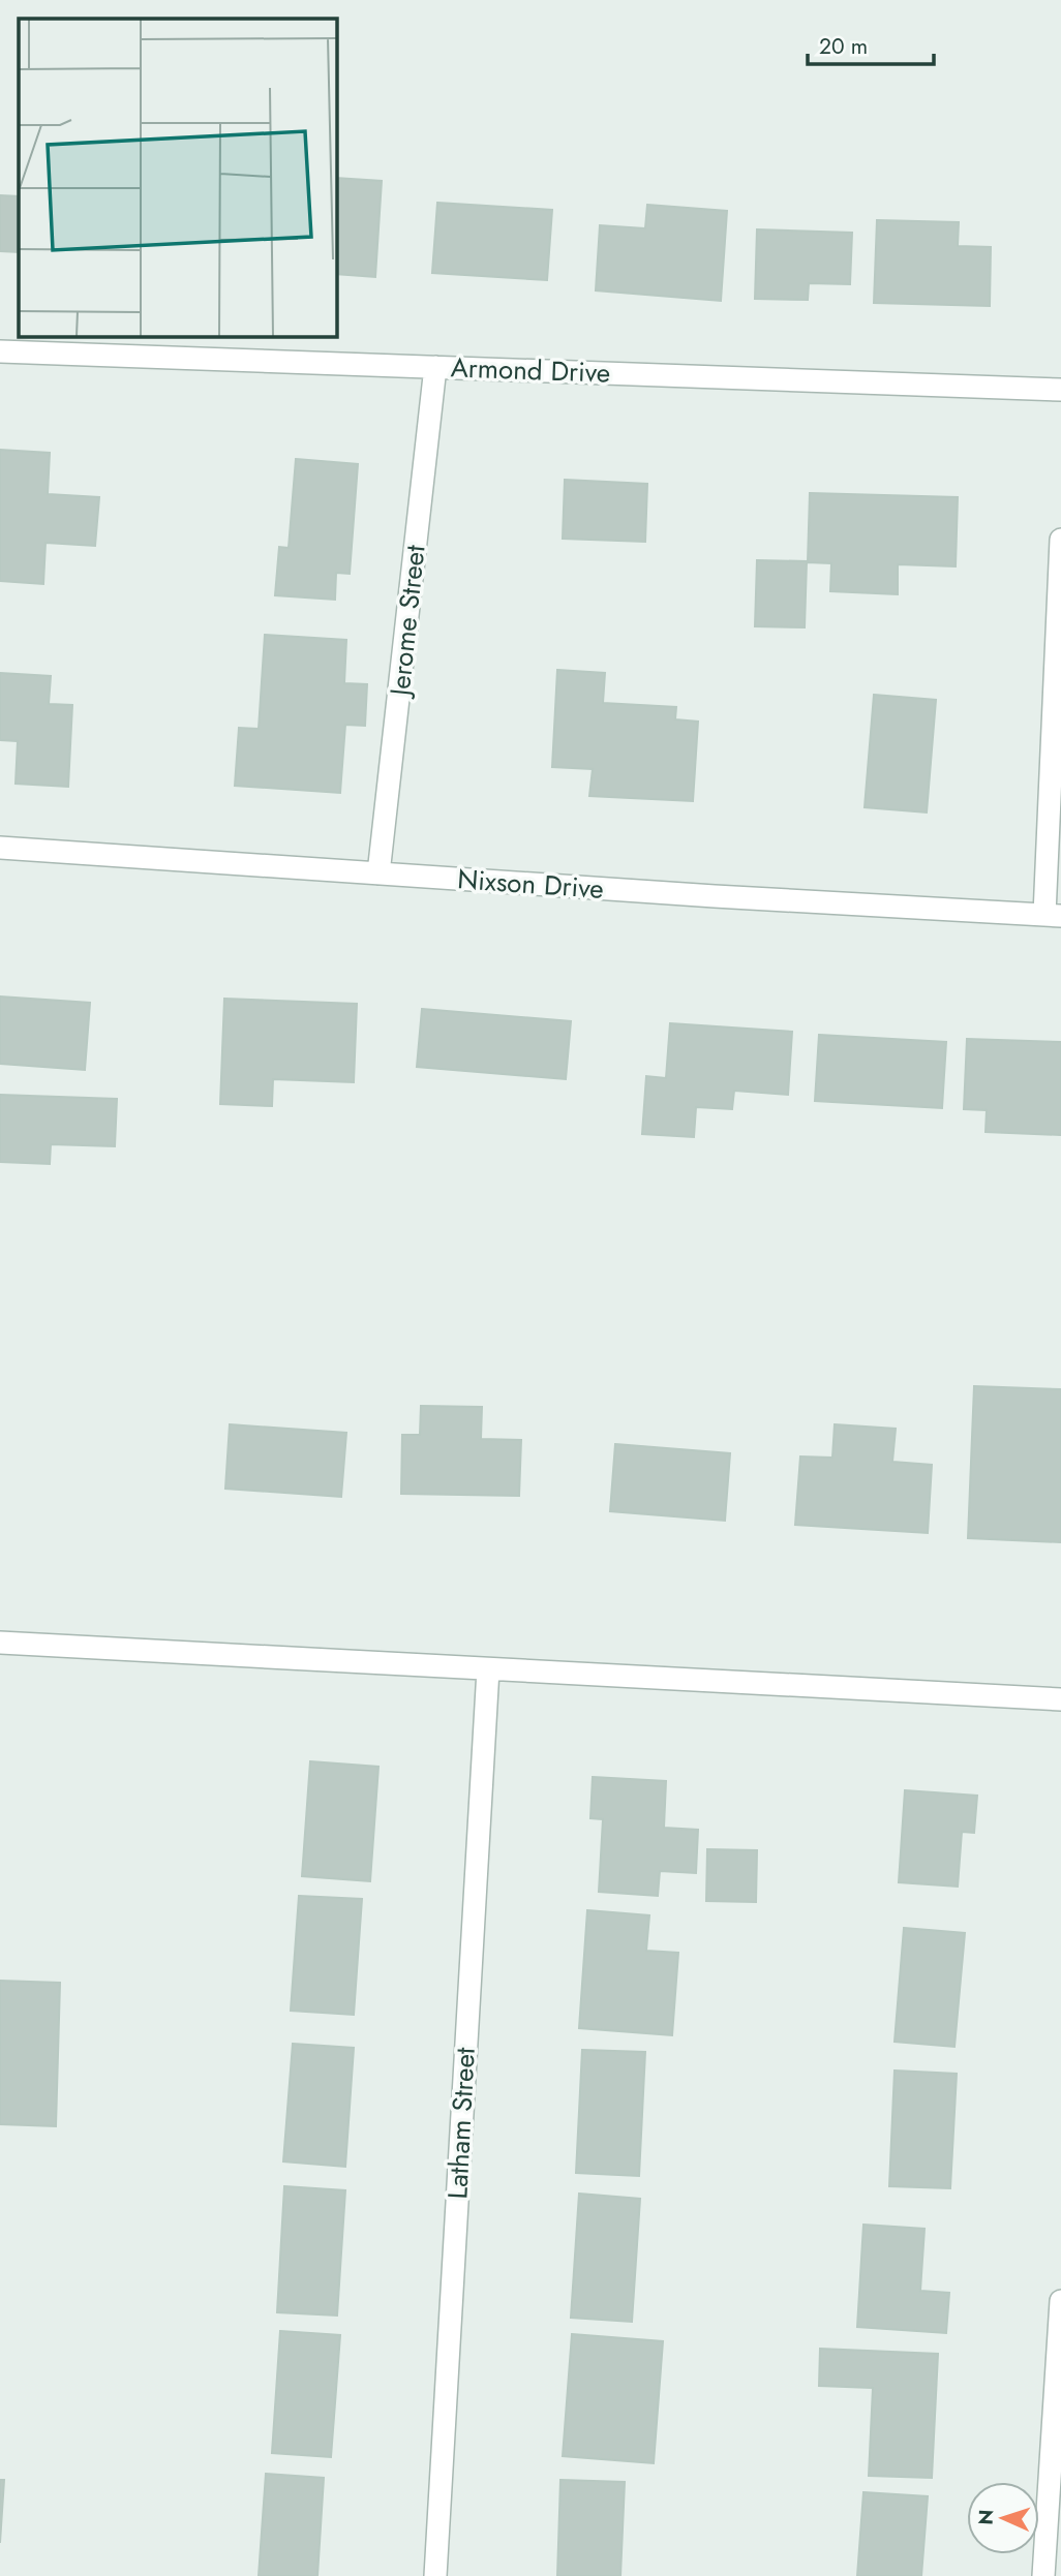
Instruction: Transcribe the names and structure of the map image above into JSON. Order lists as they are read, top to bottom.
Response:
{
  "streets": {
    "street": [
      "Armond Drive",
      "Jerome Street",
      "Nixson Drive",
      "Latham Street"
    ]
  },
  "crossings": [
    ["Armond Drive", "Jerome Street"],
    ["Jerome Street", "Nixson Drive"]
  ],
  "scale_bar": "20 m",
  "north": "left"
}
